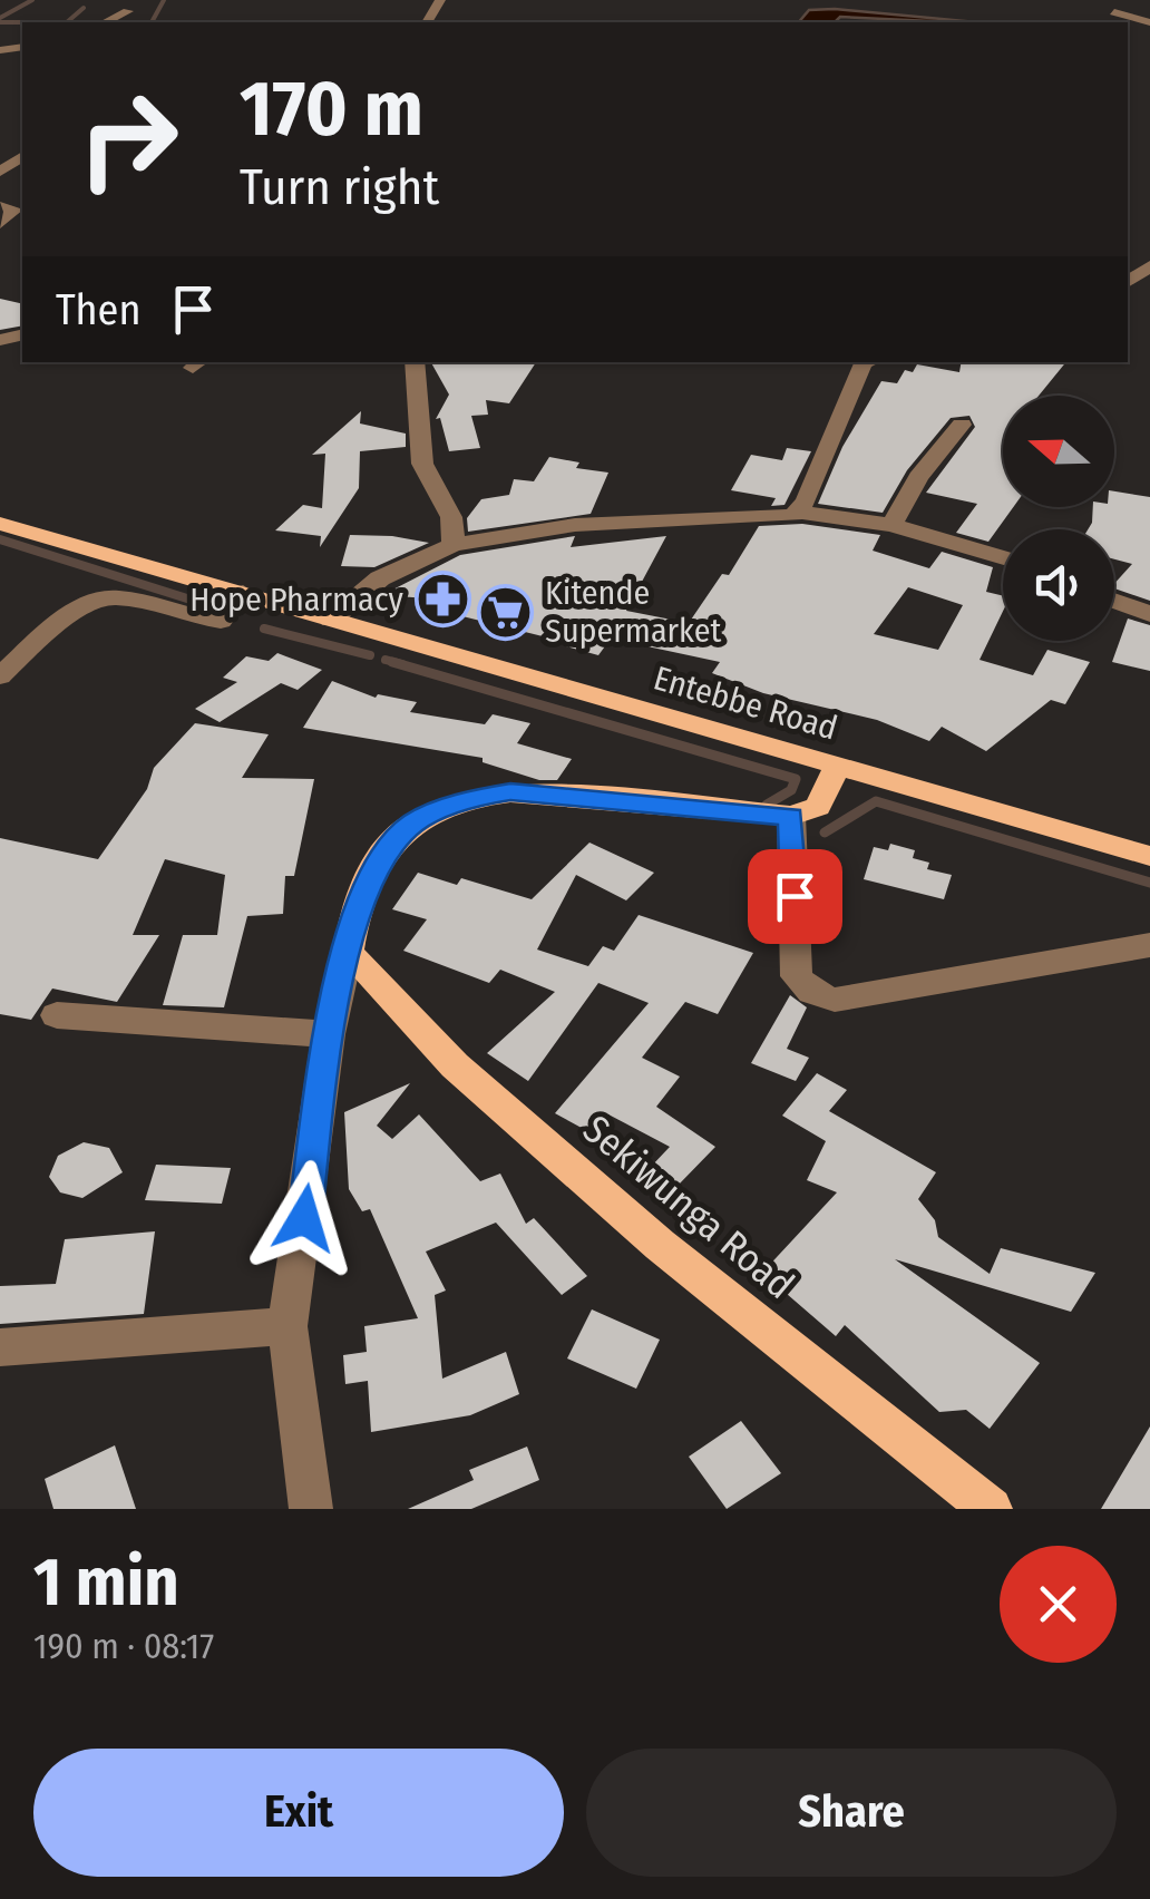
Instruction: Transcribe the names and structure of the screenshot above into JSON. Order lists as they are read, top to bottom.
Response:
{
  "streets": {
    "main road": ["Entebbe Road", "Sekiwunga Road"]
  },
  "places": {
    "pharmacy": ["Hope Pharmacy"],
    "supermarket": ["Kitende Supermarket"]
  },
  "north": "left",
  "page": {
    "turn": ["170 m", "Turn right"],
    "then": "Then",
    "heading": ["1 min", "190 m · 08:17"],
    "buttons": ["Exit", "Share"]
  }
}
